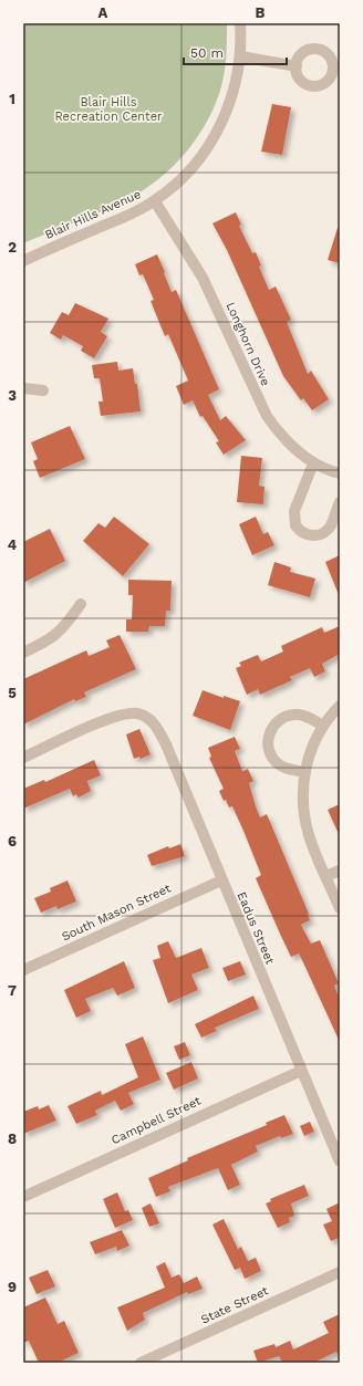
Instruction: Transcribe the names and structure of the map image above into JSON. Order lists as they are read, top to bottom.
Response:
{
  "streets": {
    "street": [
      "Blair Hills Avenue",
      "Longhorn Drive",
      "South Mason Street",
      "Eadus Street",
      "Campbell Street",
      "State Street"
    ]
  },
  "crossings": [
    ["Blair Hills Avenue", "Longhorn Drive"],
    ["South Mason Street", "Eadus Street"],
    ["Eadus Street", "Campbell Street"]
  ],
  "parks": ["Blair Hills Recreation Center"],
  "scale_bar": "50 m",
  "grid": {
    "columns": ["A", "B"],
    "rows": [
      "1",
      "2",
      "3",
      "4",
      "5",
      "6",
      "7",
      "8",
      "9"
    ]
  }
}
